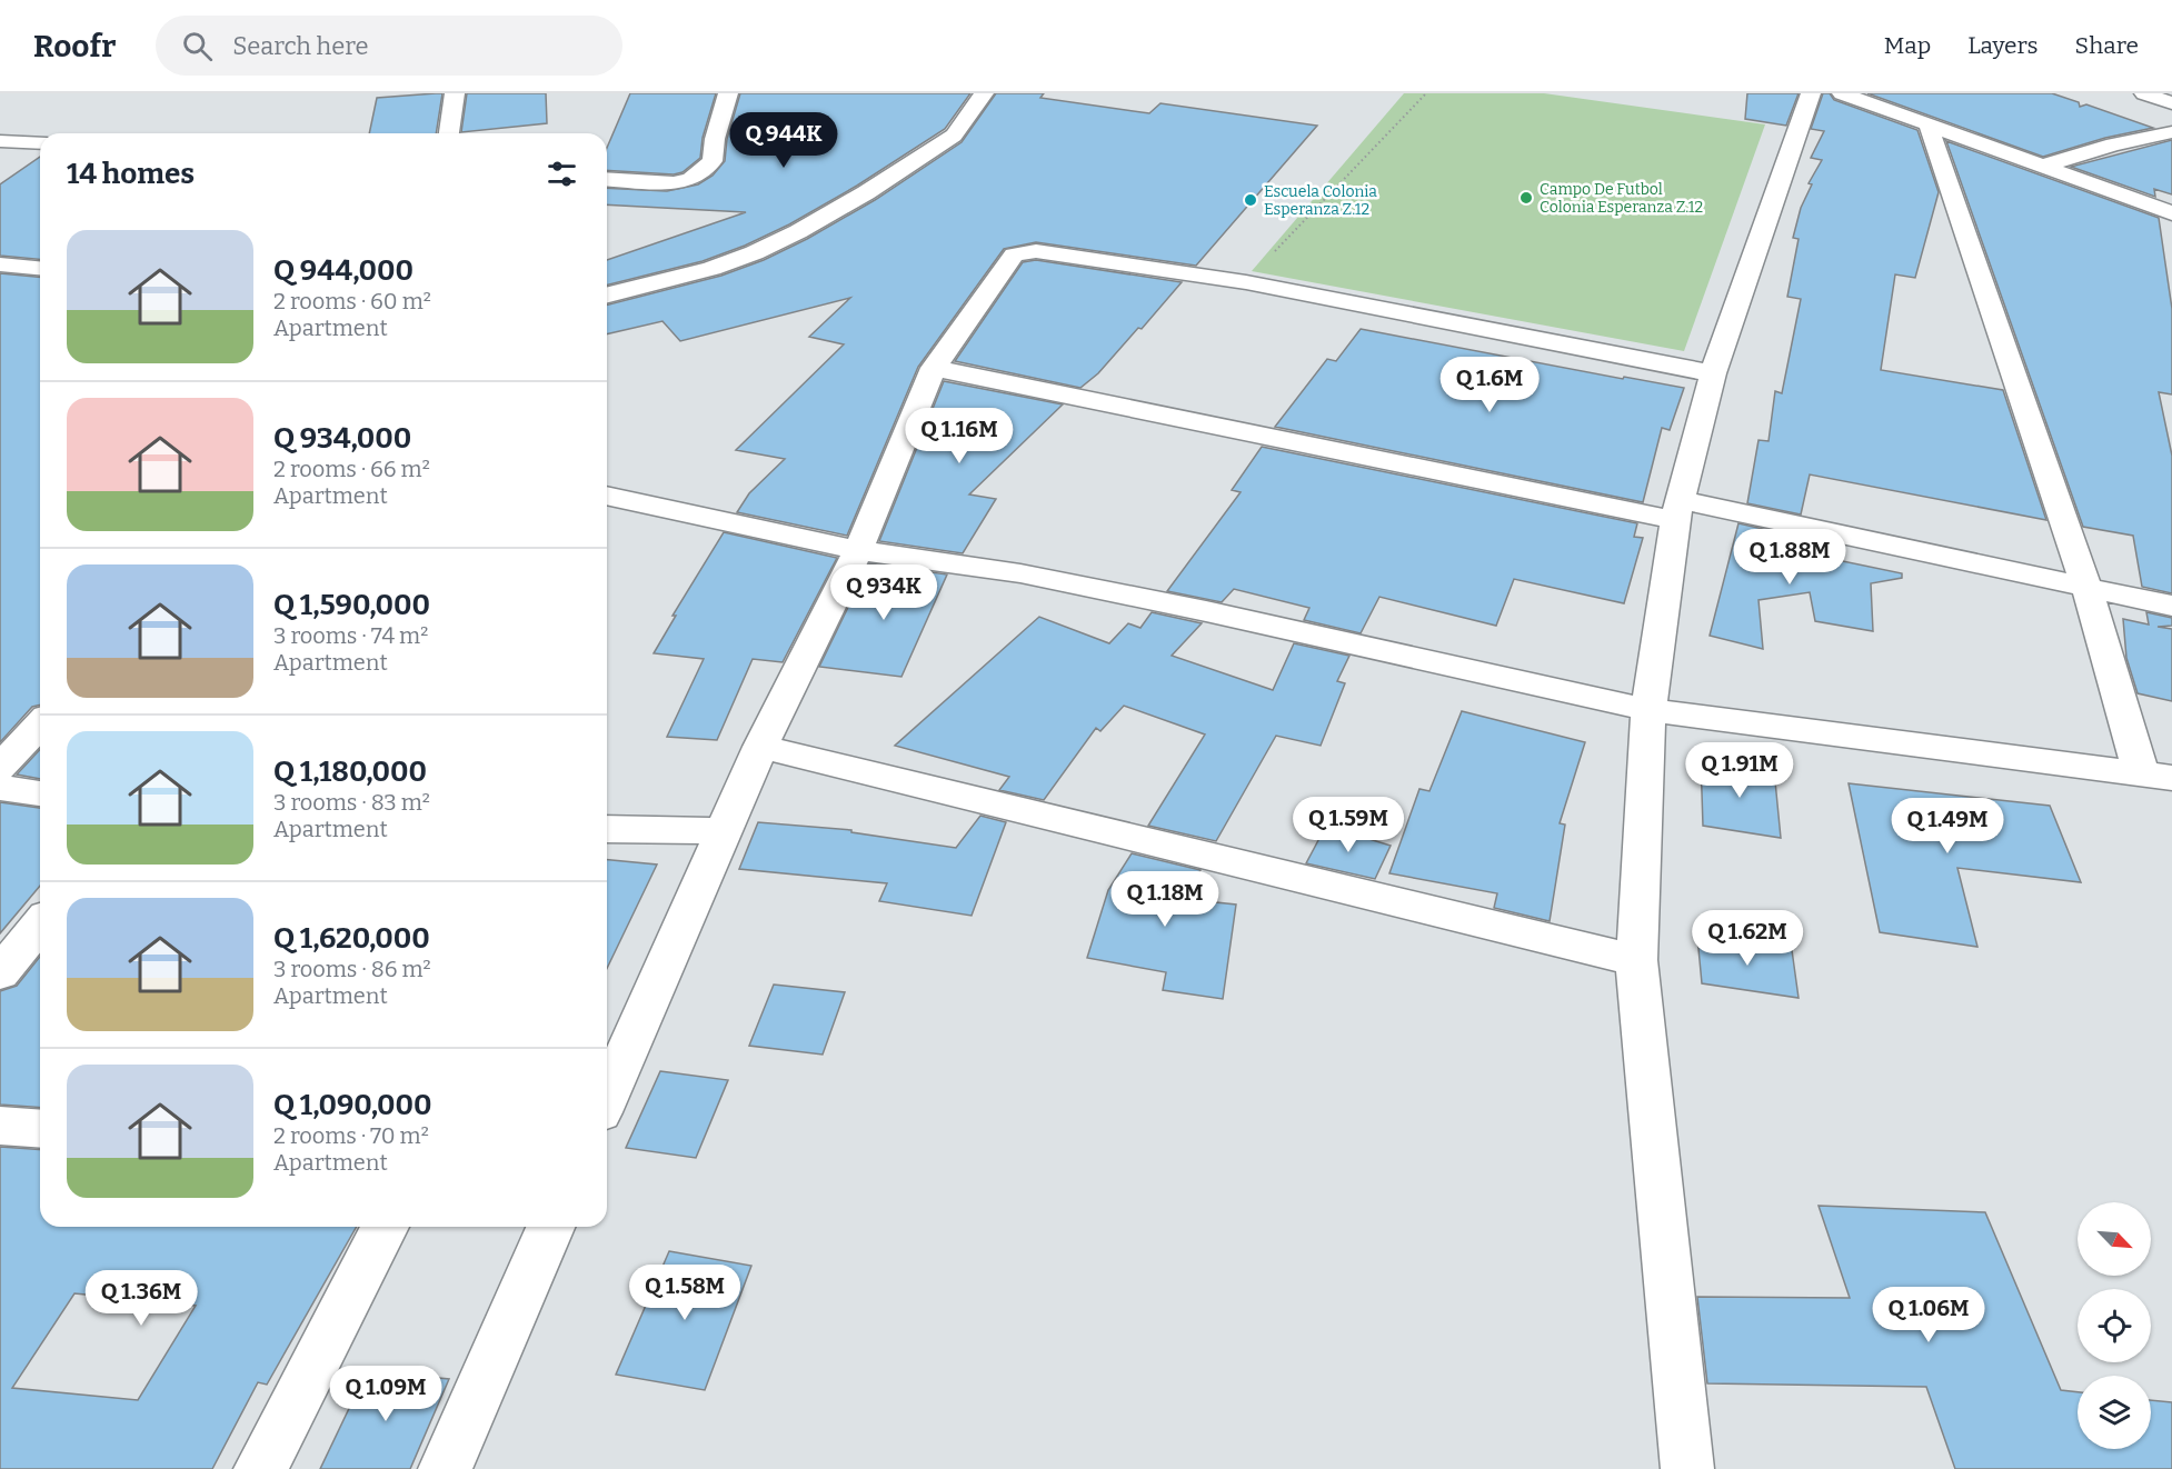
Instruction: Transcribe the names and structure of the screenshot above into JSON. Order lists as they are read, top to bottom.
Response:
{
  "places": ["Campo De Futbol Colonia Esperanza Z.12", "Escuela Colonia Esperanza Z.12"],
  "north": "bottom right",
  "page": {
    "header": "Roofr",
    "search": "Search here",
    "nav": ["Map", "Layers", "Share"],
    "price": [
      "Q 944K",
      "Q 1.6M",
      "Q 1.16M",
      "Q 1.88M",
      "Q 934K",
      "Q 1.91M",
      "Q 1.59M",
      "Q 1.49M",
      "Q 1.18M",
      "Q 1.62M",
      "Q 1.58M",
      "Q 1.36M",
      "Q 1.06M",
      "Q 1.09M"
    ],
    "heading": "14 homes",
    "list": [
      {
        "name": "Q 944,000",
        "note": "2 rooms · 60 m² · Apartment"
      },
      {
        "name": "Q 934,000",
        "note": "2 rooms · 66 m² · Apartment"
      },
      {
        "name": "Q 1,590,000",
        "note": "3 rooms · 74 m² · Apartment"
      },
      {
        "name": "Q 1,180,000",
        "note": "3 rooms · 83 m² · Apartment"
      },
      {
        "name": "Q 1,620,000",
        "note": "3 rooms · 86 m² · Apartment"
      },
      {
        "name": "Q 1,090,000",
        "note": "2 rooms · 70 m² · Apartment"
      }
    ]
  }
}
